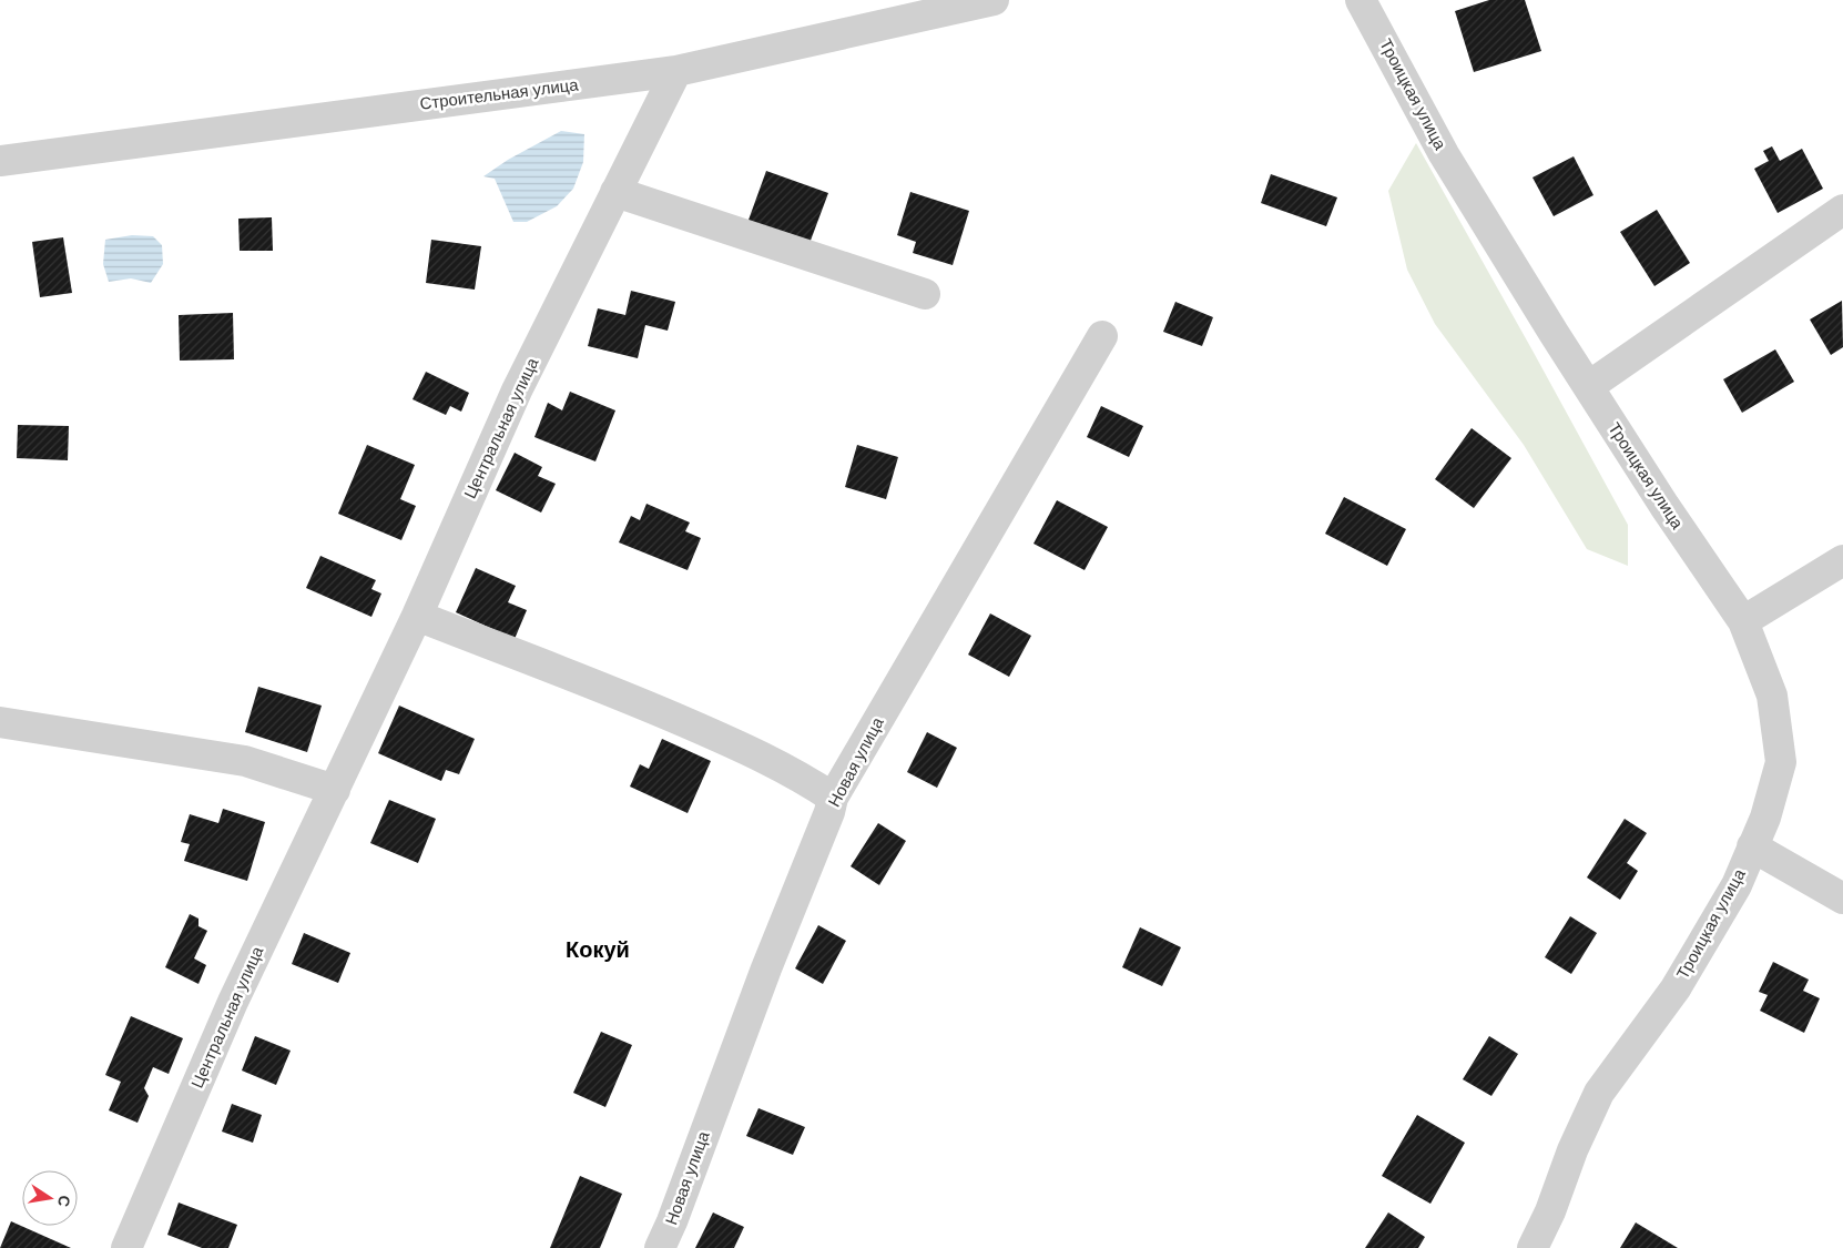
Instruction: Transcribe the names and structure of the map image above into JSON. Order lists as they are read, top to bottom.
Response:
{
  "streets": {
    "street": [
      "Строительная улица",
      "Троицкая улица",
      "Центральная улица",
      "Новая улица"
    ]
  },
  "crossings": [
    ["Строительная улица", "Центральная улица"]
  ],
  "districts": ["Кокуй"],
  "north": "right"
}
